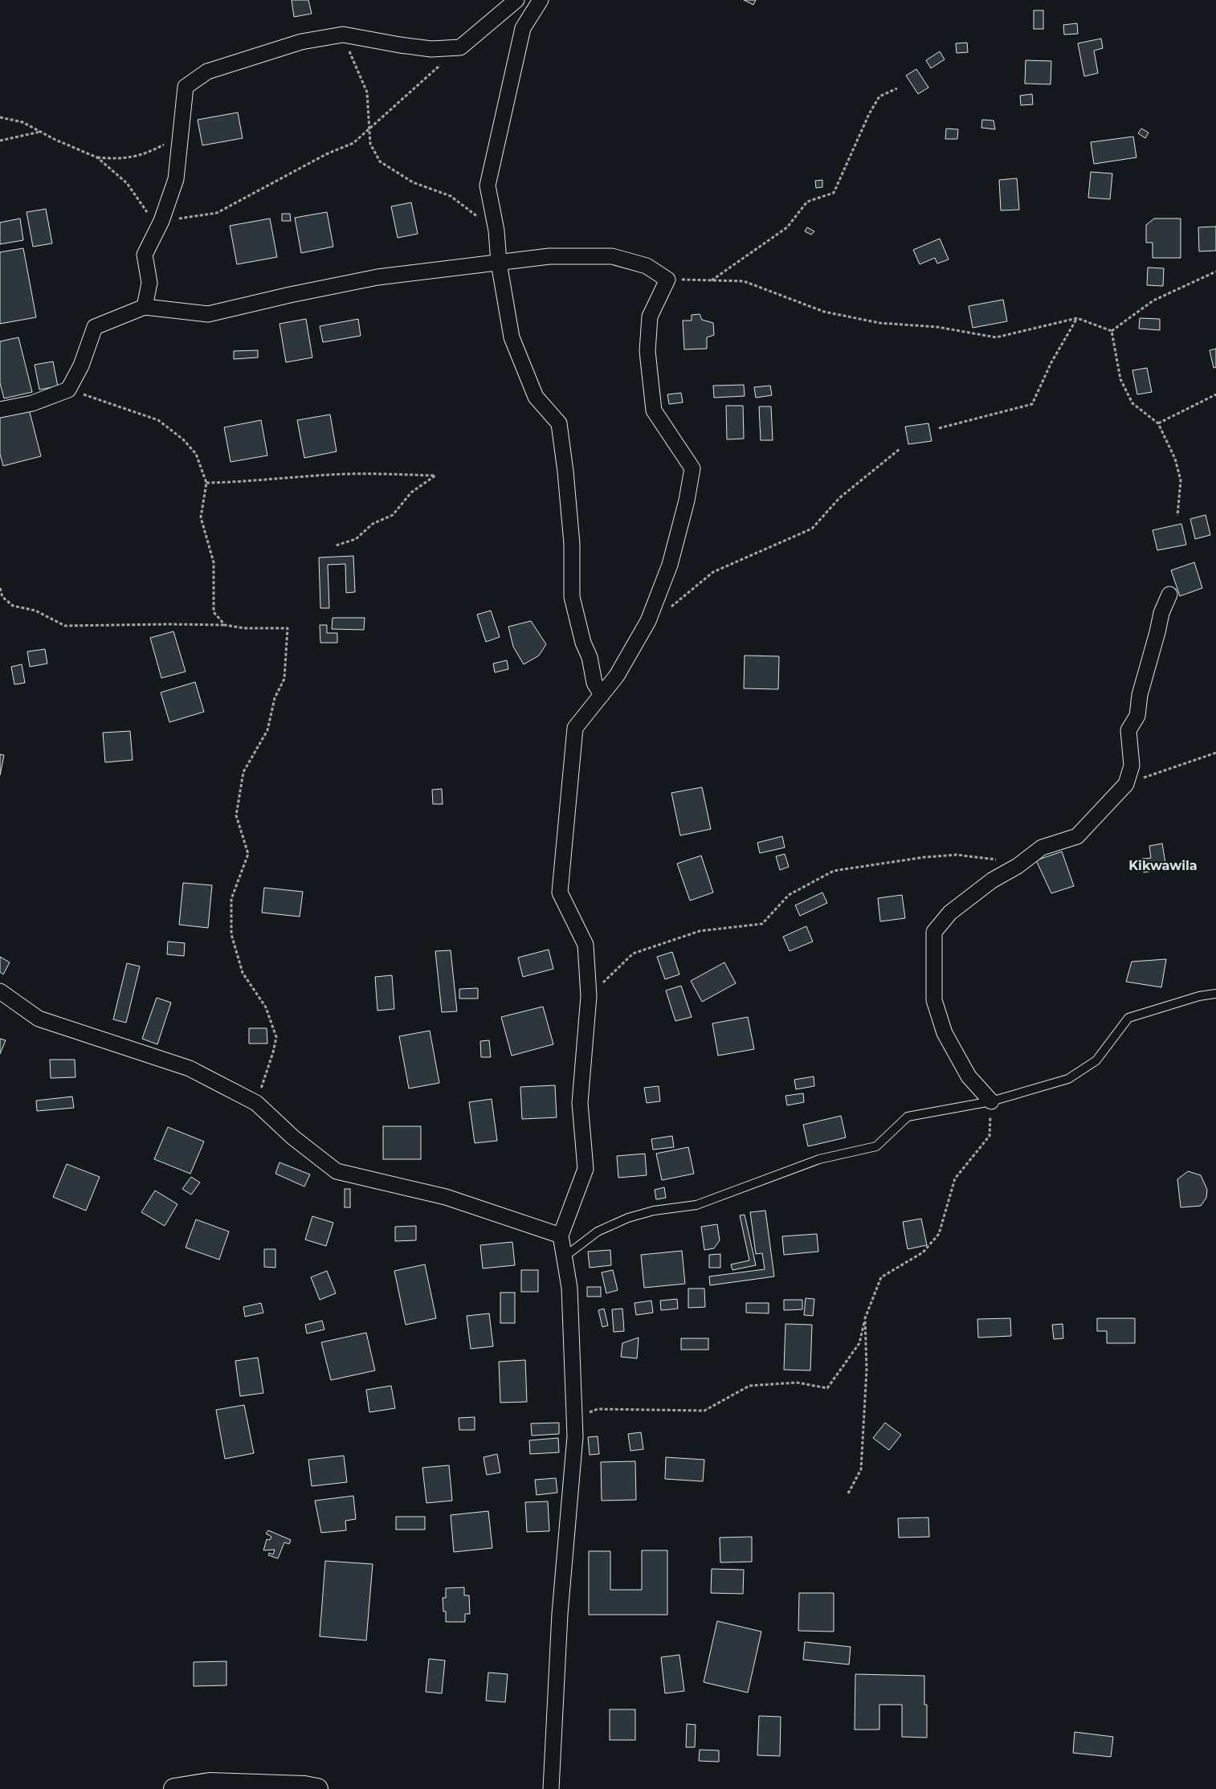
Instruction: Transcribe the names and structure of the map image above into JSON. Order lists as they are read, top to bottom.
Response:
{
  "districts": ["Kikwawila"]
}
